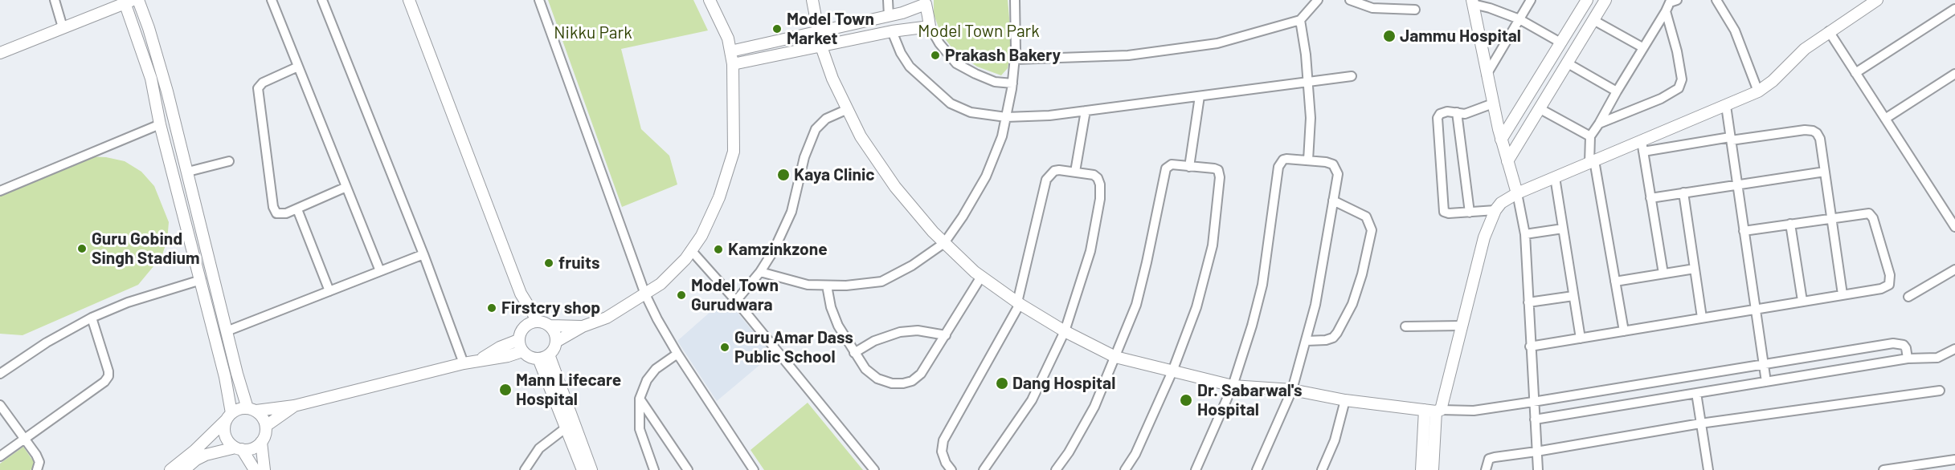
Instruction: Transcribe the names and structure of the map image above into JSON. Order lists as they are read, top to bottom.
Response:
{
  "parks": ["Model Town Park", "Nikku Park"],
  "places": [
    "Model Town Market",
    "Jammu Hospital",
    "Prakash Bakery",
    "Kaya Clinic",
    "Guru Gobind Singh Stadium",
    "Kamzinkzone",
    "fruits",
    "Model Town Gurudwara",
    "Firstcry shop",
    "Guru Amar Dass Public School",
    "Dang Hospital",
    "Mann Lifecare Hospital",
    "Dr. Sabarwal's Hospital"
  ]
}
